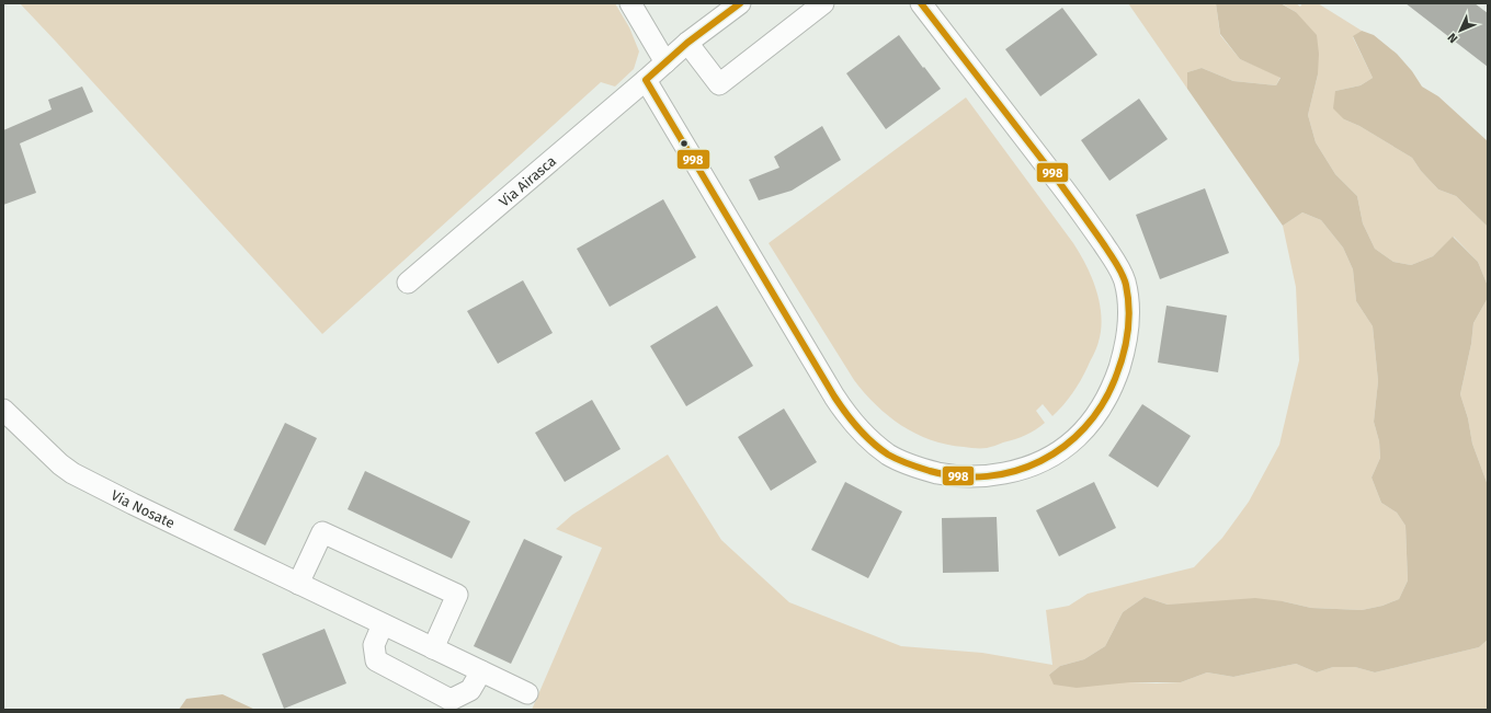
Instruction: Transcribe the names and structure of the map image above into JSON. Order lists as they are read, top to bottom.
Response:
{
  "streets": {
    "street": ["Via Airasca", "Via Nosate"]
  },
  "lines": ["transit line 998"],
  "north": "bottom left"
}
